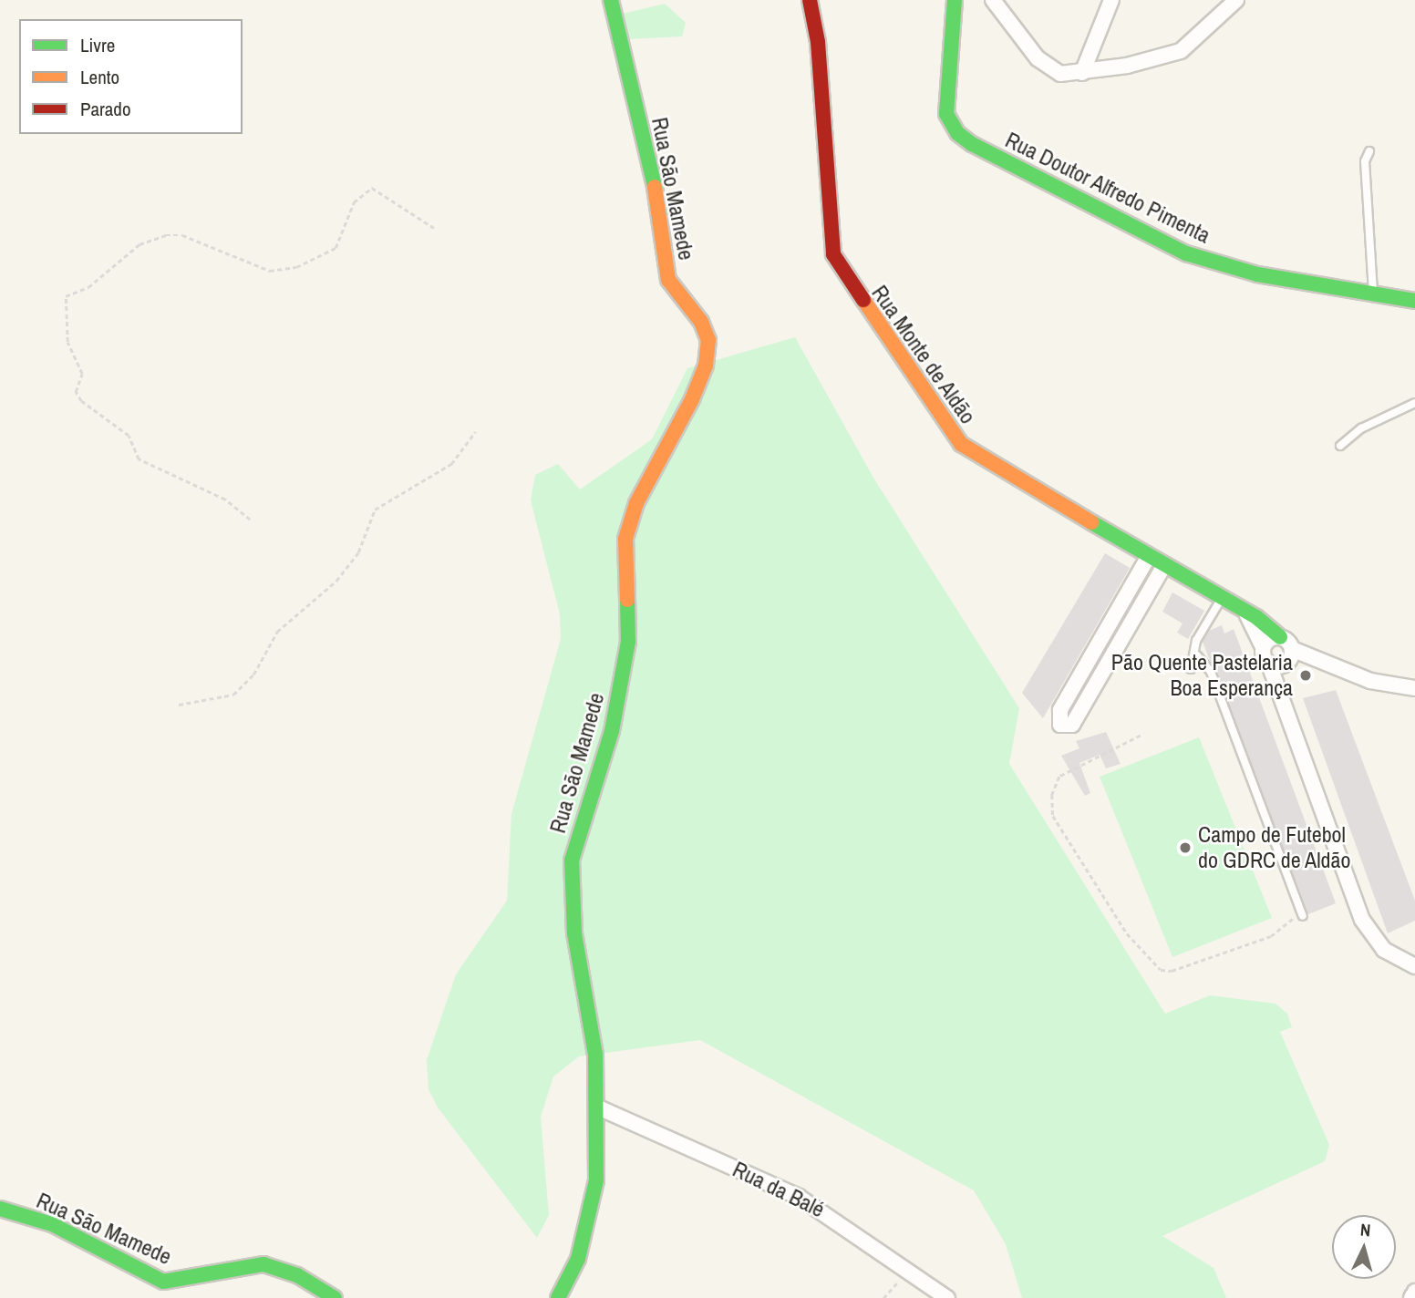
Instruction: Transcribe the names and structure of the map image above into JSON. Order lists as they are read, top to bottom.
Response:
{
  "streets": {
    "street": [
      "Rua Doutor Alfredo Pimenta",
      "Rua São Mamede",
      "Rua Monte de Aldão",
      "Rua da Balé"
    ]
  },
  "crossings": [
    ["Rua São Mamede", "Rua da Balé"]
  ],
  "places": ["Pão Quente Pastelaria Boa Esperança", "Campo de Futebol do GDRC de Aldão"],
  "legend": ["Livre", "Lento", "Parado"],
  "north": "top"
}
